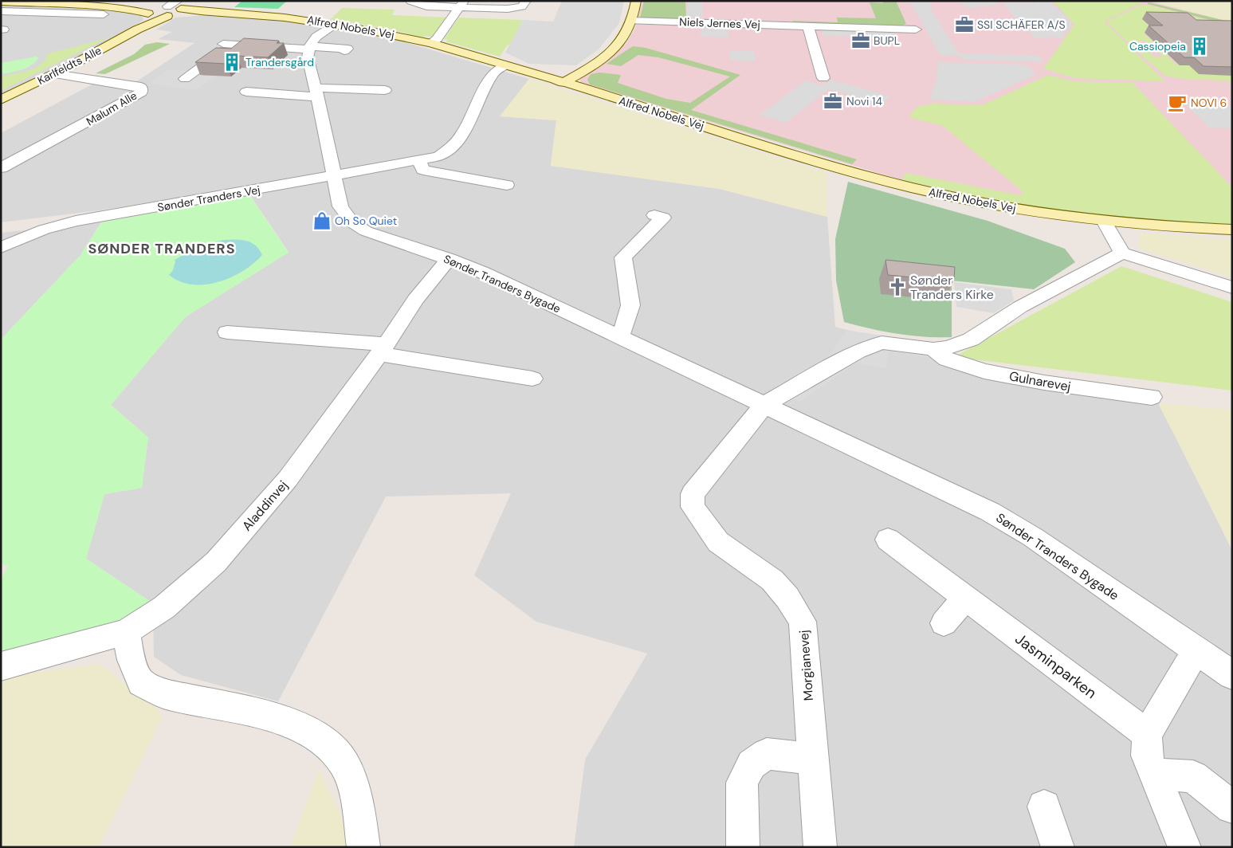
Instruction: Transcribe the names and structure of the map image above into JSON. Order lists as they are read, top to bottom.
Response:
{
  "streets": {
    "street": [
      "Niels Jernes Vej",
      "Alfred Nobels Vej",
      "Karlfeldts Alle",
      "Malum Alle",
      "Sønder Tranders Vej",
      "Sønder Tranders Bygade",
      "Gulnarevej",
      "Aladdinvej",
      "Morgianevej",
      "Jasminparken"
    ]
  },
  "crossings": [
    ["Alfred Nobels Vej", "Karlfeldts Alle"],
    ["Alfred Nobels Vej", "Sønder Tranders Vej"],
    ["Karlfeldts Alle", "Malum Alle"],
    ["Sønder Tranders Vej", "Sønder Tranders Bygade"],
    ["Sønder Tranders Bygade", "Aladdinvej"],
    ["Sønder Tranders Bygade", "Morgianevej"]
  ],
  "districts": ["SØNDER TRANDERS"],
  "places": {
    "office": ["SSI SCHÄFER A/S", "BUPL", "Novi 14"],
    "building": ["Cassiopeia", "Trandersgård"],
    "cafe": ["NOVI 6"],
    "shop": ["Oh So Quiet"],
    "church": ["Sønder Tranders Kirke"]
  }
}
